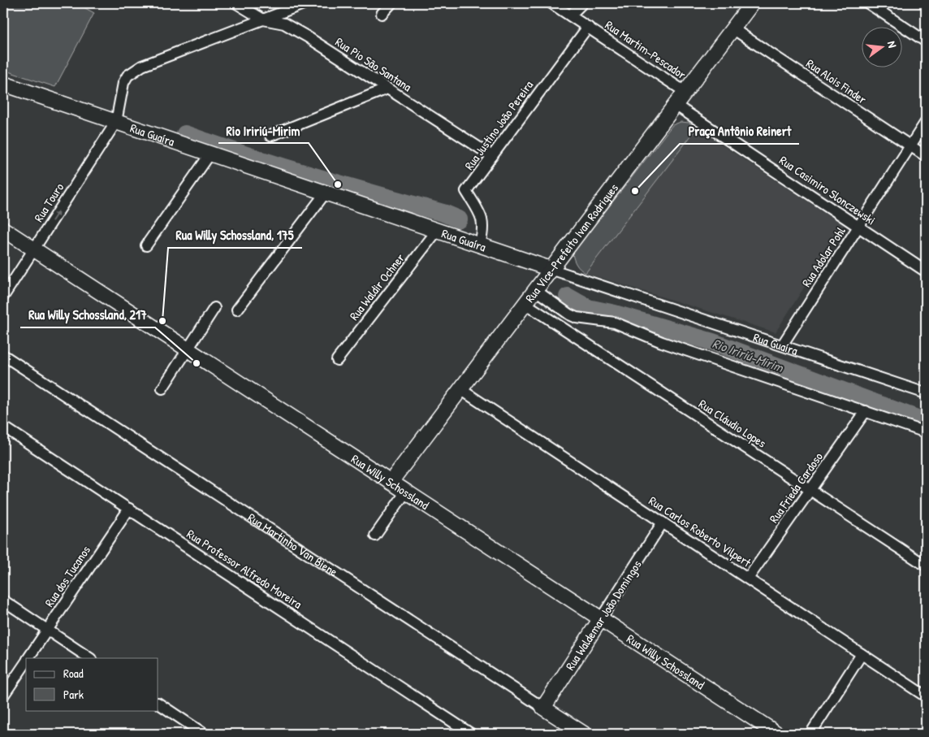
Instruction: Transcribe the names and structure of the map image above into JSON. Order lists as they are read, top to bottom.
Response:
{
  "streets": {
    "street": [
      "Rua Martim-Pescador",
      "Rua Pio São Santana",
      "Rua Alois Finder",
      "Rua Justino João Pereira",
      "Rua Guaíra",
      "Rua Casimiro Slonczewski",
      "Rua Touro",
      "Rua Vice-Prefeito Ivan Rodrigues",
      "Rua Adolar Pohl",
      "Rua Waldir Ochner",
      "Rua Cláudio Lopes",
      "Rua Willy Schossland",
      "Rua Frieda Cardoso",
      "Rua Carlos Roberto Vilpert",
      "Rua Martinho Van Biene",
      "Rua Professor Alfredo Moreira",
      "Rua dos Tucanos",
      "Rua Waldemar João Domingos"
    ]
  },
  "crossings": [
    ["Rua Martim-Pescador", "Rua Justino João Pereira"],
    ["Rua Martim-Pescador", "Rua Vice-Prefeito Ivan Rodrigues"],
    ["Rua Pio São Santana", "Rua Justino João Pereira"],
    ["Rua Alois Finder", "Rua Vice-Prefeito Ivan Rodrigues"],
    ["Rua Alois Finder", "Rua Adolar Pohl"],
    ["Rua Justino João Pereira", "Rua Guaíra"],
    ["Rua Guaíra", "Rua Touro"],
    ["Rua Guaíra", "Rua Vice-Prefeito Ivan Rodrigues"],
    ["Rua Guaíra", "Rua Adolar Pohl"],
    ["Rua Guaíra", "Rua Waldir Ochner"],
    ["Rua Casimiro Slonczewski", "Rua Vice-Prefeito Ivan Rodrigues"],
    ["Rua Casimiro Slonczewski", "Rua Adolar Pohl"],
    ["Rua Touro", "Rua Willy Schossland"],
    ["Rua Vice-Prefeito Ivan Rodrigues", "Rua Cláudio Lopes"],
    ["Rua Vice-Prefeito Ivan Rodrigues", "Rua Willy Schossland"],
    ["Rua Vice-Prefeito Ivan Rodrigues", "Rua Carlos Roberto Vilpert"],
    ["Rua Cláudio Lopes", "Rua Frieda Cardoso"],
    ["Rua Willy Schossland", "Rua Waldemar João Domingos"],
    ["Rua Frieda Cardoso", "Rua Carlos Roberto Vilpert"],
    ["Rua Carlos Roberto Vilpert", "Rua Waldemar João Domingos"],
    ["Rua Martinho Van Biene", "Rua Waldemar João Domingos"],
    ["Rua Professor Alfredo Moreira", "Rua dos Tucanos"]
  ],
  "one_way": ["Rua Touro"],
  "water": ["Rio Iririú-Mirim"],
  "places": [
    "Rio Iririú-Mirim",
    "Praça Antônio Reinert",
    "Rua Willy Schossland, 175",
    "Rua Willy Schossland, 217"
  ],
  "legend": ["Road", "Park"],
  "north": "right"
}
